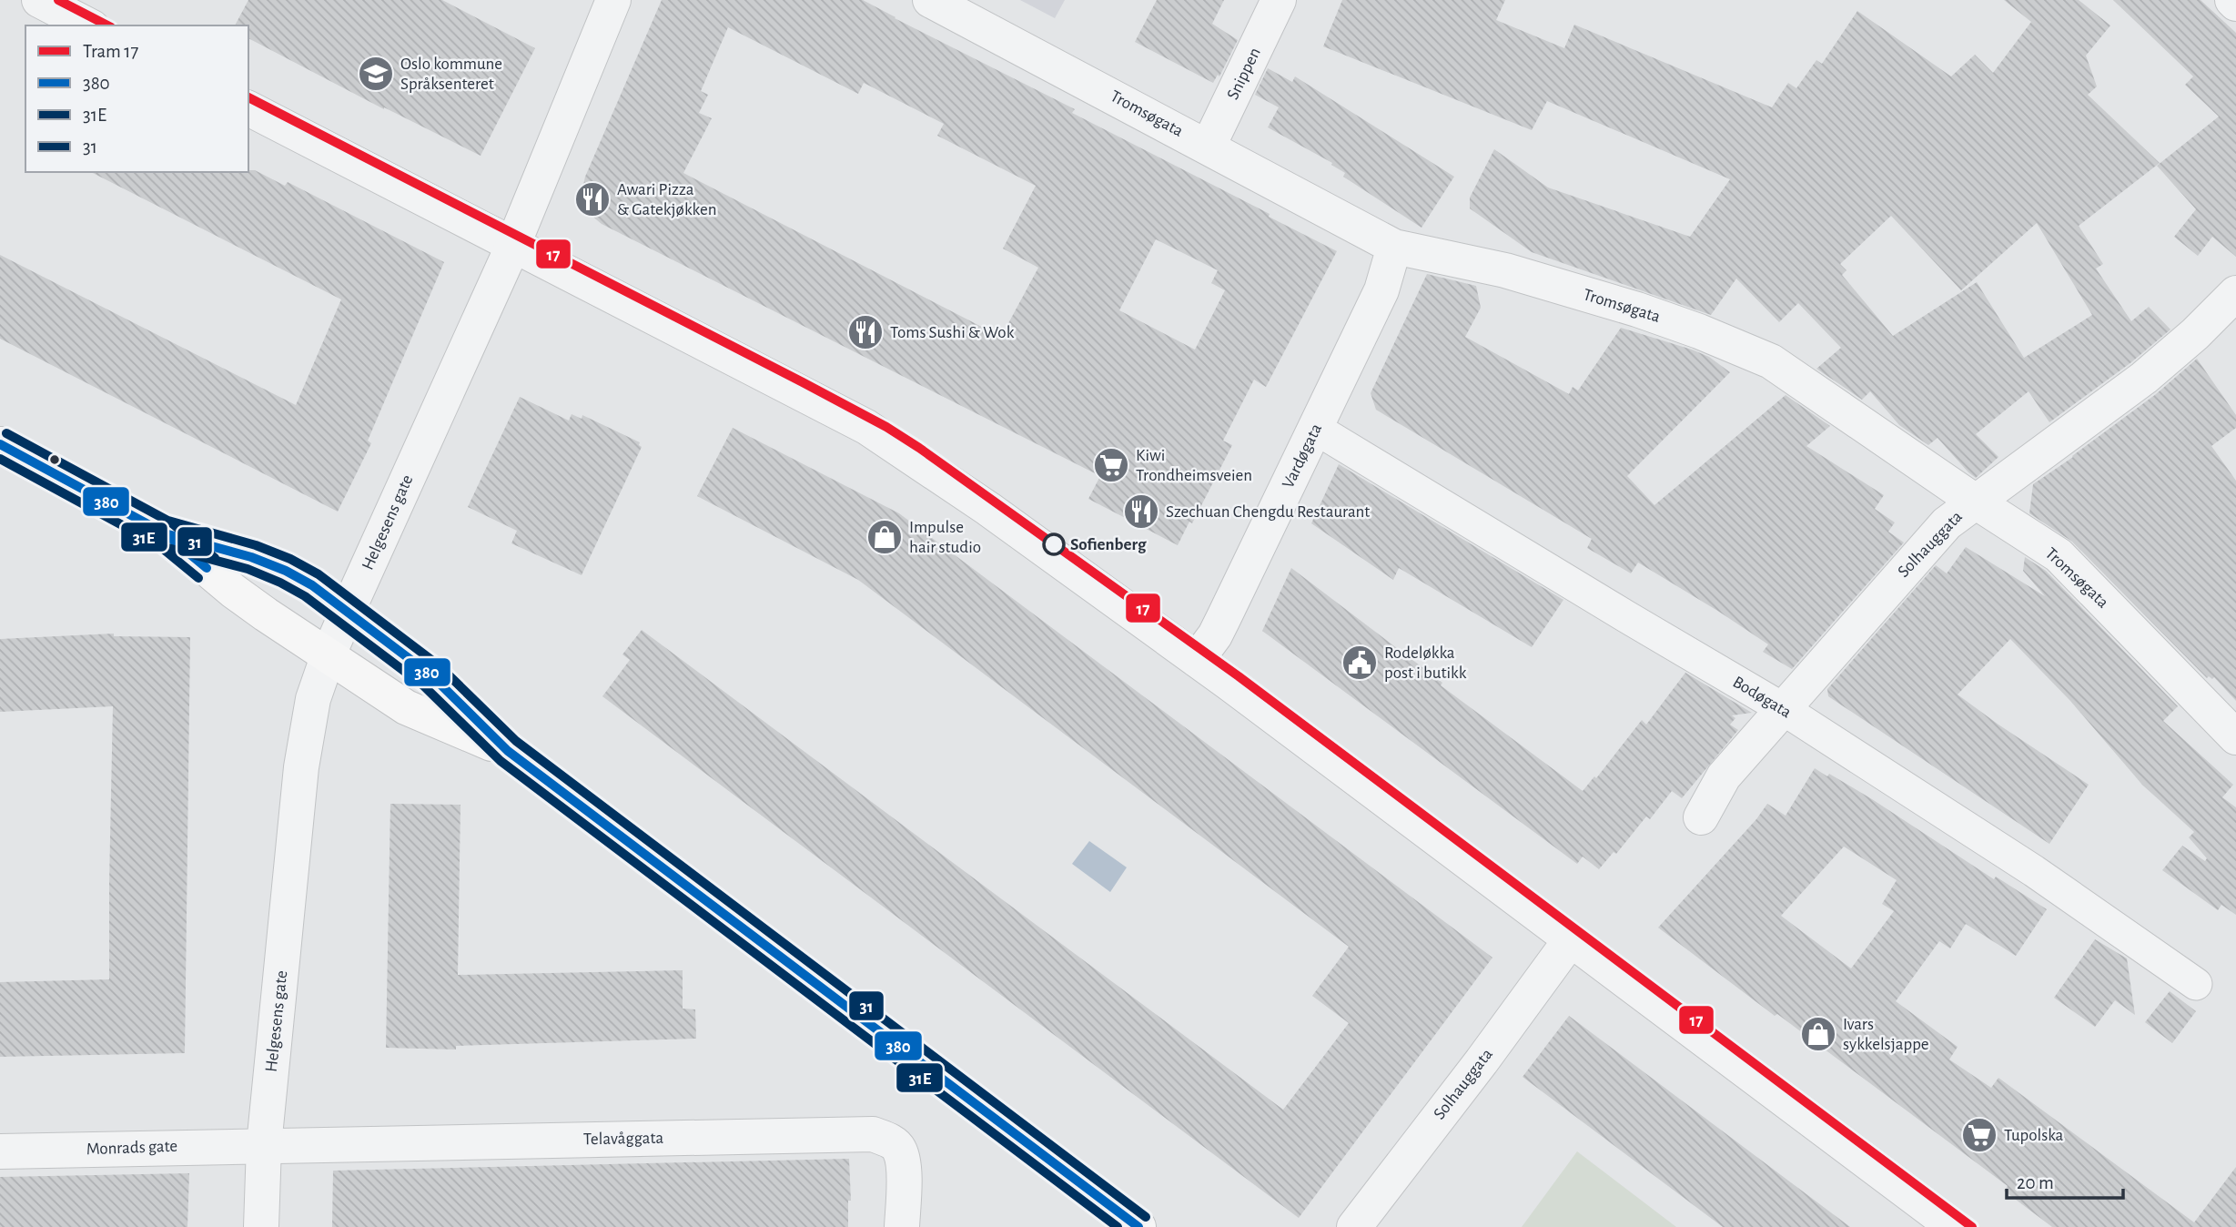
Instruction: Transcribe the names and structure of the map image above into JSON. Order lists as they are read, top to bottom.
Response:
{
  "streets": {
    "street": [
      "Snippen",
      "Tromsøgata",
      "Vardøgata",
      "Helgesens gate",
      "Solhauggata",
      "Bodøgata",
      "Telavåggata",
      "Monrads gate"
    ]
  },
  "crossings": [
    ["Snippen", "Tromsøgata"],
    ["Tromsøgata", "Vardøgata"],
    ["Tromsøgata", "Solhauggata"],
    ["Vardøgata", "Bodøgata"],
    ["Helgesens gate", "Telavåggata"],
    ["Helgesens gate", "Monrads gate"],
    ["Solhauggata", "Bodøgata"],
    ["Telavåggata", "Monrads gate"]
  ],
  "places": {
    "school or university": ["Oslo kommune Språksenteret"],
    "restaurant": ["Awari Pizza & Gatekjøkken", "Toms Sushi & Wok", "Szechuan Chengdu Restaurant"],
    "supermarket": ["Kiwi Trondheimsveien", "Tupolska"],
    "shop": ["Impulse hair studio", "Ivars sykkelsjappe"],
    "other": ["Sofienberg"],
    "public building": ["Rodeløkka post i butikk"]
  },
  "lines": [
    "tram line 17",
    "transit line 31",
    "transit line 380",
    "transit line 31E"
  ],
  "legend": [
    "Tram 17",
    "380",
    "31E",
    "31"
  ],
  "scale_bar": "20 m"
}
